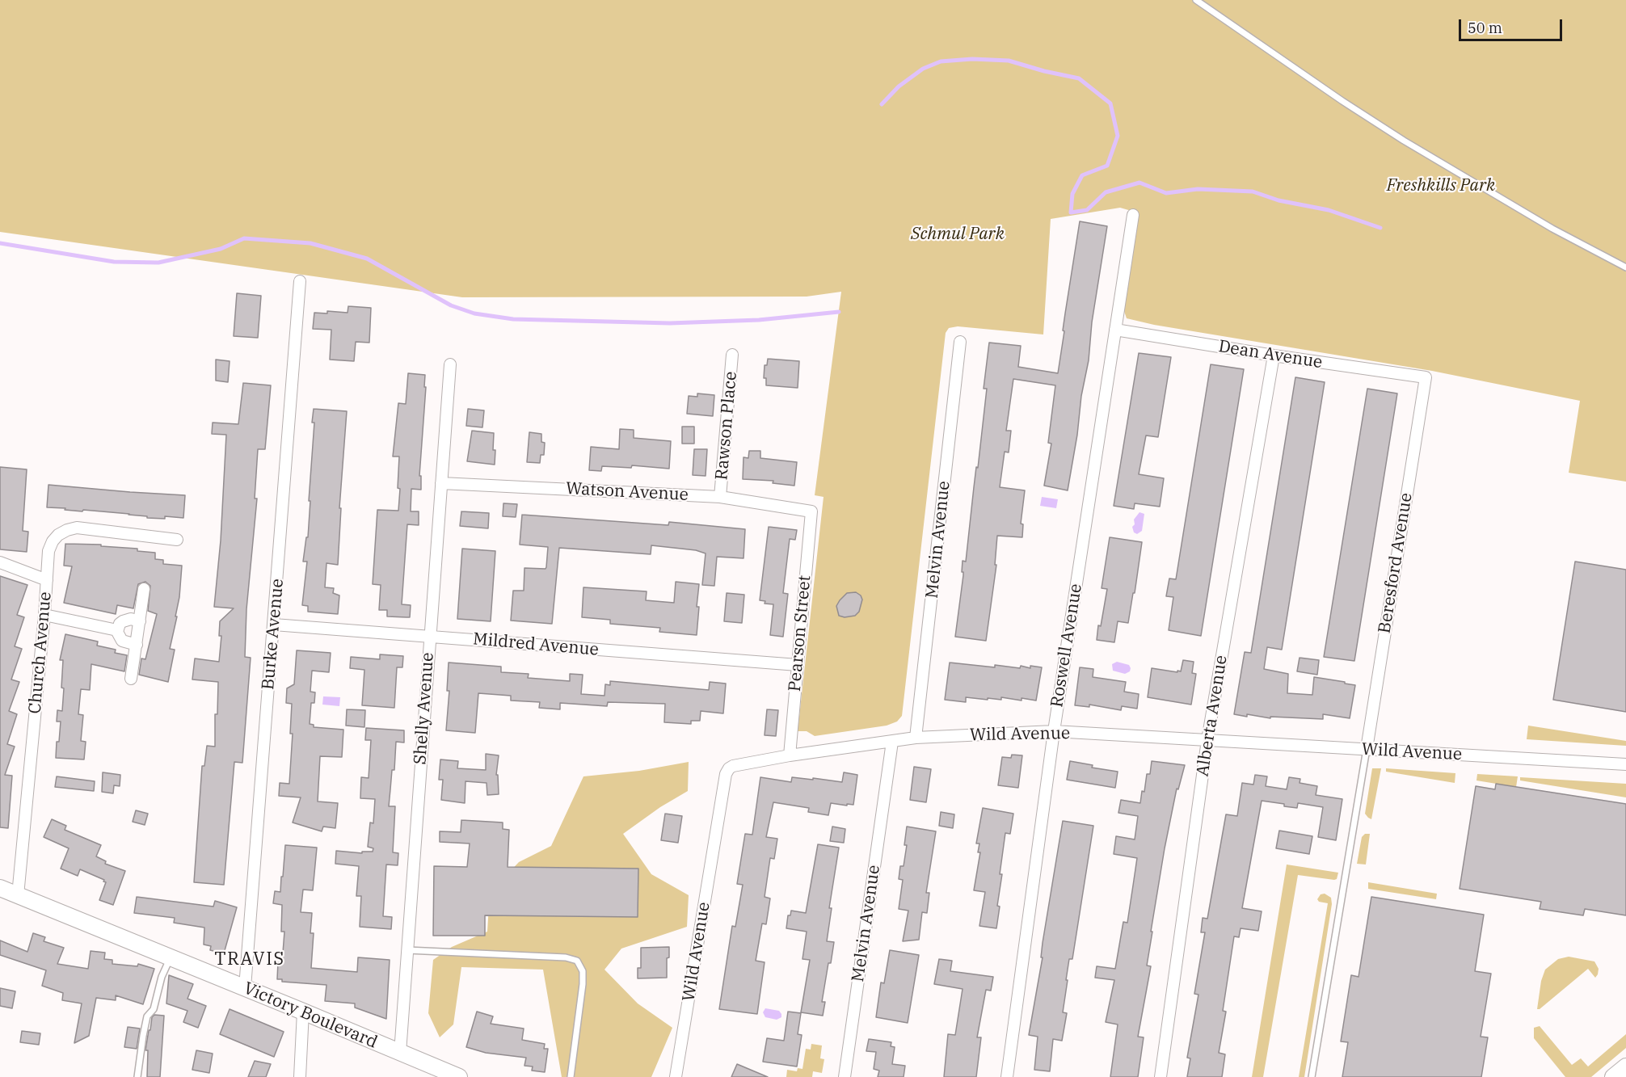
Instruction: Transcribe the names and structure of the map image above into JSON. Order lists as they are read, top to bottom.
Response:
{
  "streets": {
    "main road": ["Victory Boulevard"],
    "street": [
      "Dean Avenue",
      "Rawson Place",
      "Watson Avenue",
      "Melvin Avenue",
      "Beresford Avenue",
      "Pearson Street",
      "Burke Avenue",
      "Mildred Avenue",
      "Roswell Avenue",
      "Church Avenue",
      "Shelly Avenue",
      "Alberta Avenue",
      "Wild Avenue"
    ]
  },
  "crossings": [
    ["Dean Avenue", "Beresford Avenue"],
    ["Dean Avenue", "Roswell Avenue"],
    ["Dean Avenue", "Alberta Avenue"],
    ["Rawson Place", "Watson Avenue"],
    ["Watson Avenue", "Pearson Street"],
    ["Watson Avenue", "Shelly Avenue"],
    ["Melvin Avenue", "Wild Avenue"],
    ["Beresford Avenue", "Wild Avenue"],
    ["Pearson Street", "Mildred Avenue"],
    ["Pearson Street", "Wild Avenue"],
    ["Burke Avenue", "Mildred Avenue"],
    ["Burke Avenue", "Victory Boulevard"],
    ["Mildred Avenue", "Shelly Avenue"],
    ["Roswell Avenue", "Wild Avenue"],
    ["Church Avenue", "Victory Boulevard"],
    ["Shelly Avenue", "Victory Boulevard"],
    ["Alberta Avenue", "Wild Avenue"]
  ],
  "districts": ["TRAVIS"],
  "parks": ["Freshkills Park", "Schmul Park"],
  "scale_bar": "50 m"
}
